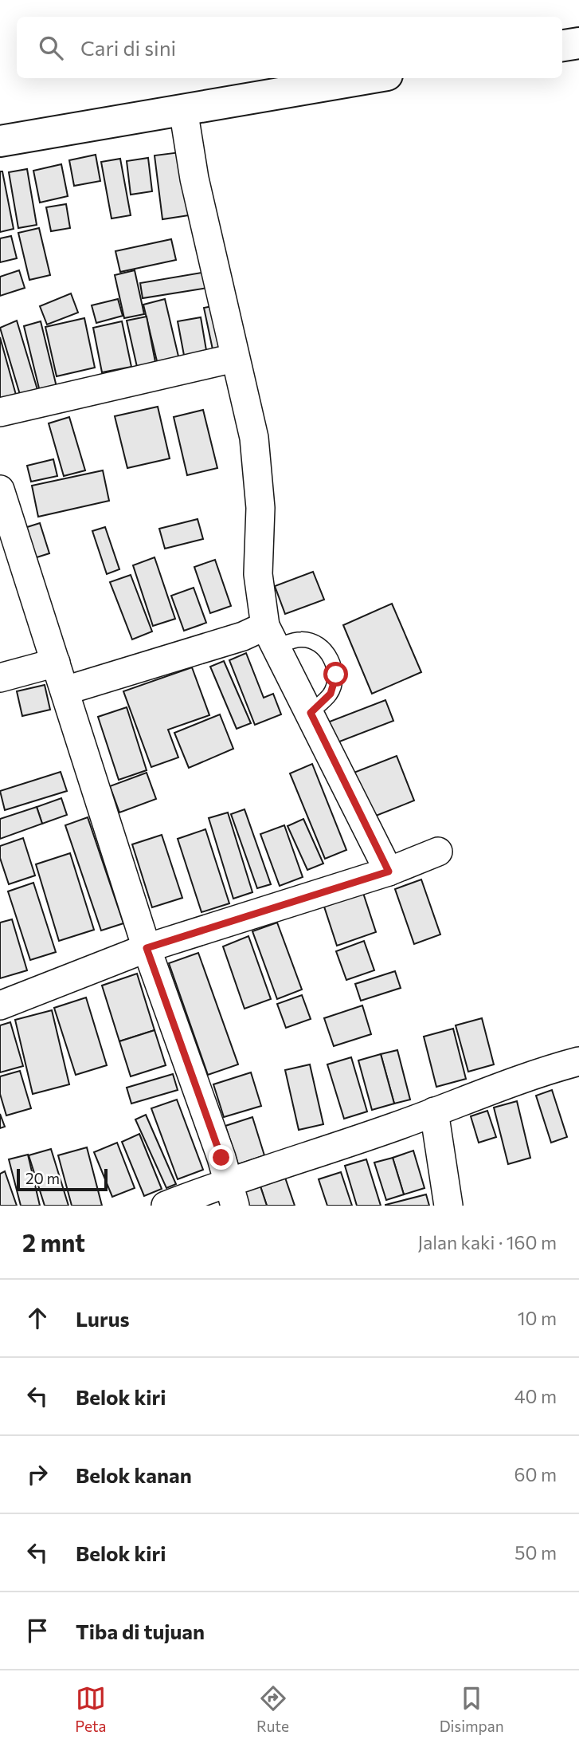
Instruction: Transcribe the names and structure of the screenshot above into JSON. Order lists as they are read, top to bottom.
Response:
{
  "scale_bar": "20 m",
  "page": {
    "search": "Cari di sini",
    "scale": "20 m",
    "heading": ["2 mnt", "Jalan kaki · 160 m"],
    "list": [
      ["Lurus", "10 m"],
      ["Belok kiri", "40 m"],
      ["Belok kanan", "60 m"],
      ["Belok kiri", "50 m"],
      "Tiba di tujuan"
    ],
    "nav": ["Peta", "Rute", "Disimpan"]
  }
}
